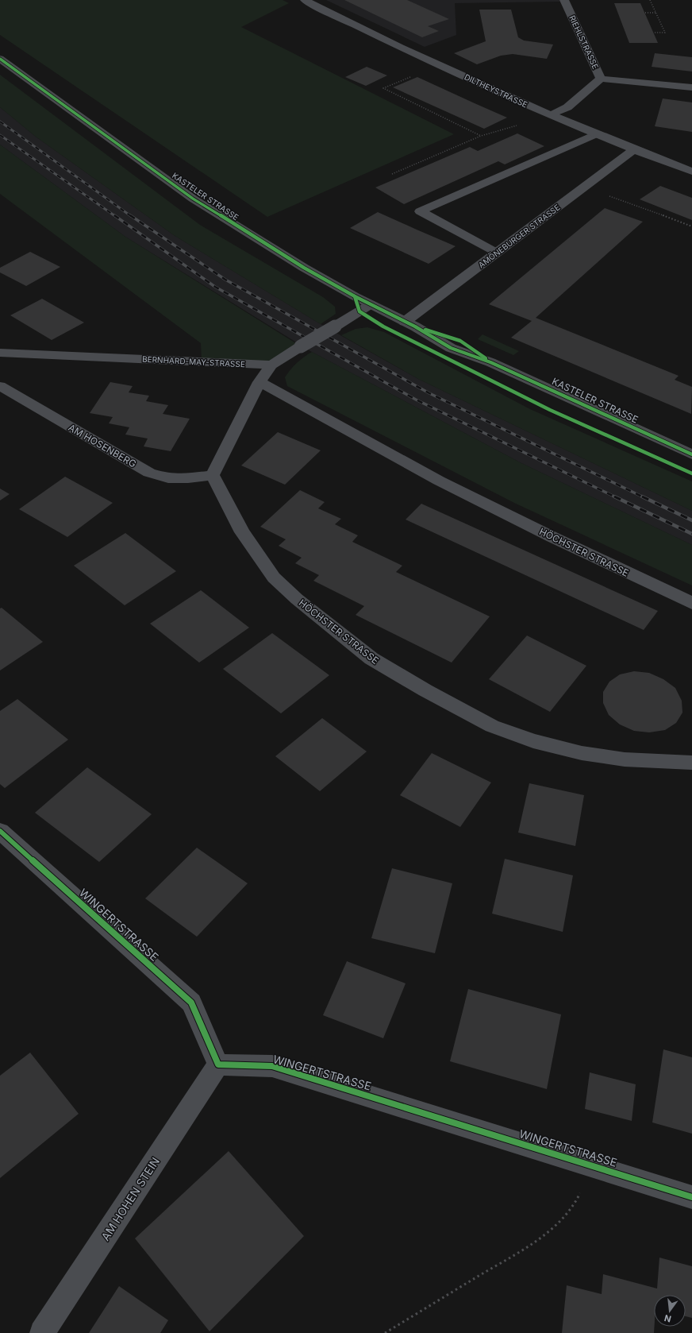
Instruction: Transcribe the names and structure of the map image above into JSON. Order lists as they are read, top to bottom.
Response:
{
  "streets": {
    "main road": ["KASTELER STRASSE"],
    "street": [
      "RIEHLSTRASSE",
      "DILTHEYSTRASSE",
      "AMÖNEBURGER STRASSE",
      "BERNHARD-MAY-STRASSE",
      "AM HOSENBERG",
      "HÖCHSTER STRASSE",
      "WINGERTSTRASSE",
      "AM HOHEN STEIN"
    ]
  },
  "crossings": [
    ["RIEHLSTRASSE", "DILTHEYSTRASSE"],
    ["DILTHEYSTRASSE", "AMÖNEBURGER STRASSE"],
    ["KASTELER STRASSE", "AMÖNEBURGER STRASSE"],
    ["AM HOSENBERG", "HÖCHSTER STRASSE"],
    ["WINGERTSTRASSE", "AM HOHEN STEIN"]
  ],
  "north": "bottom"
}
